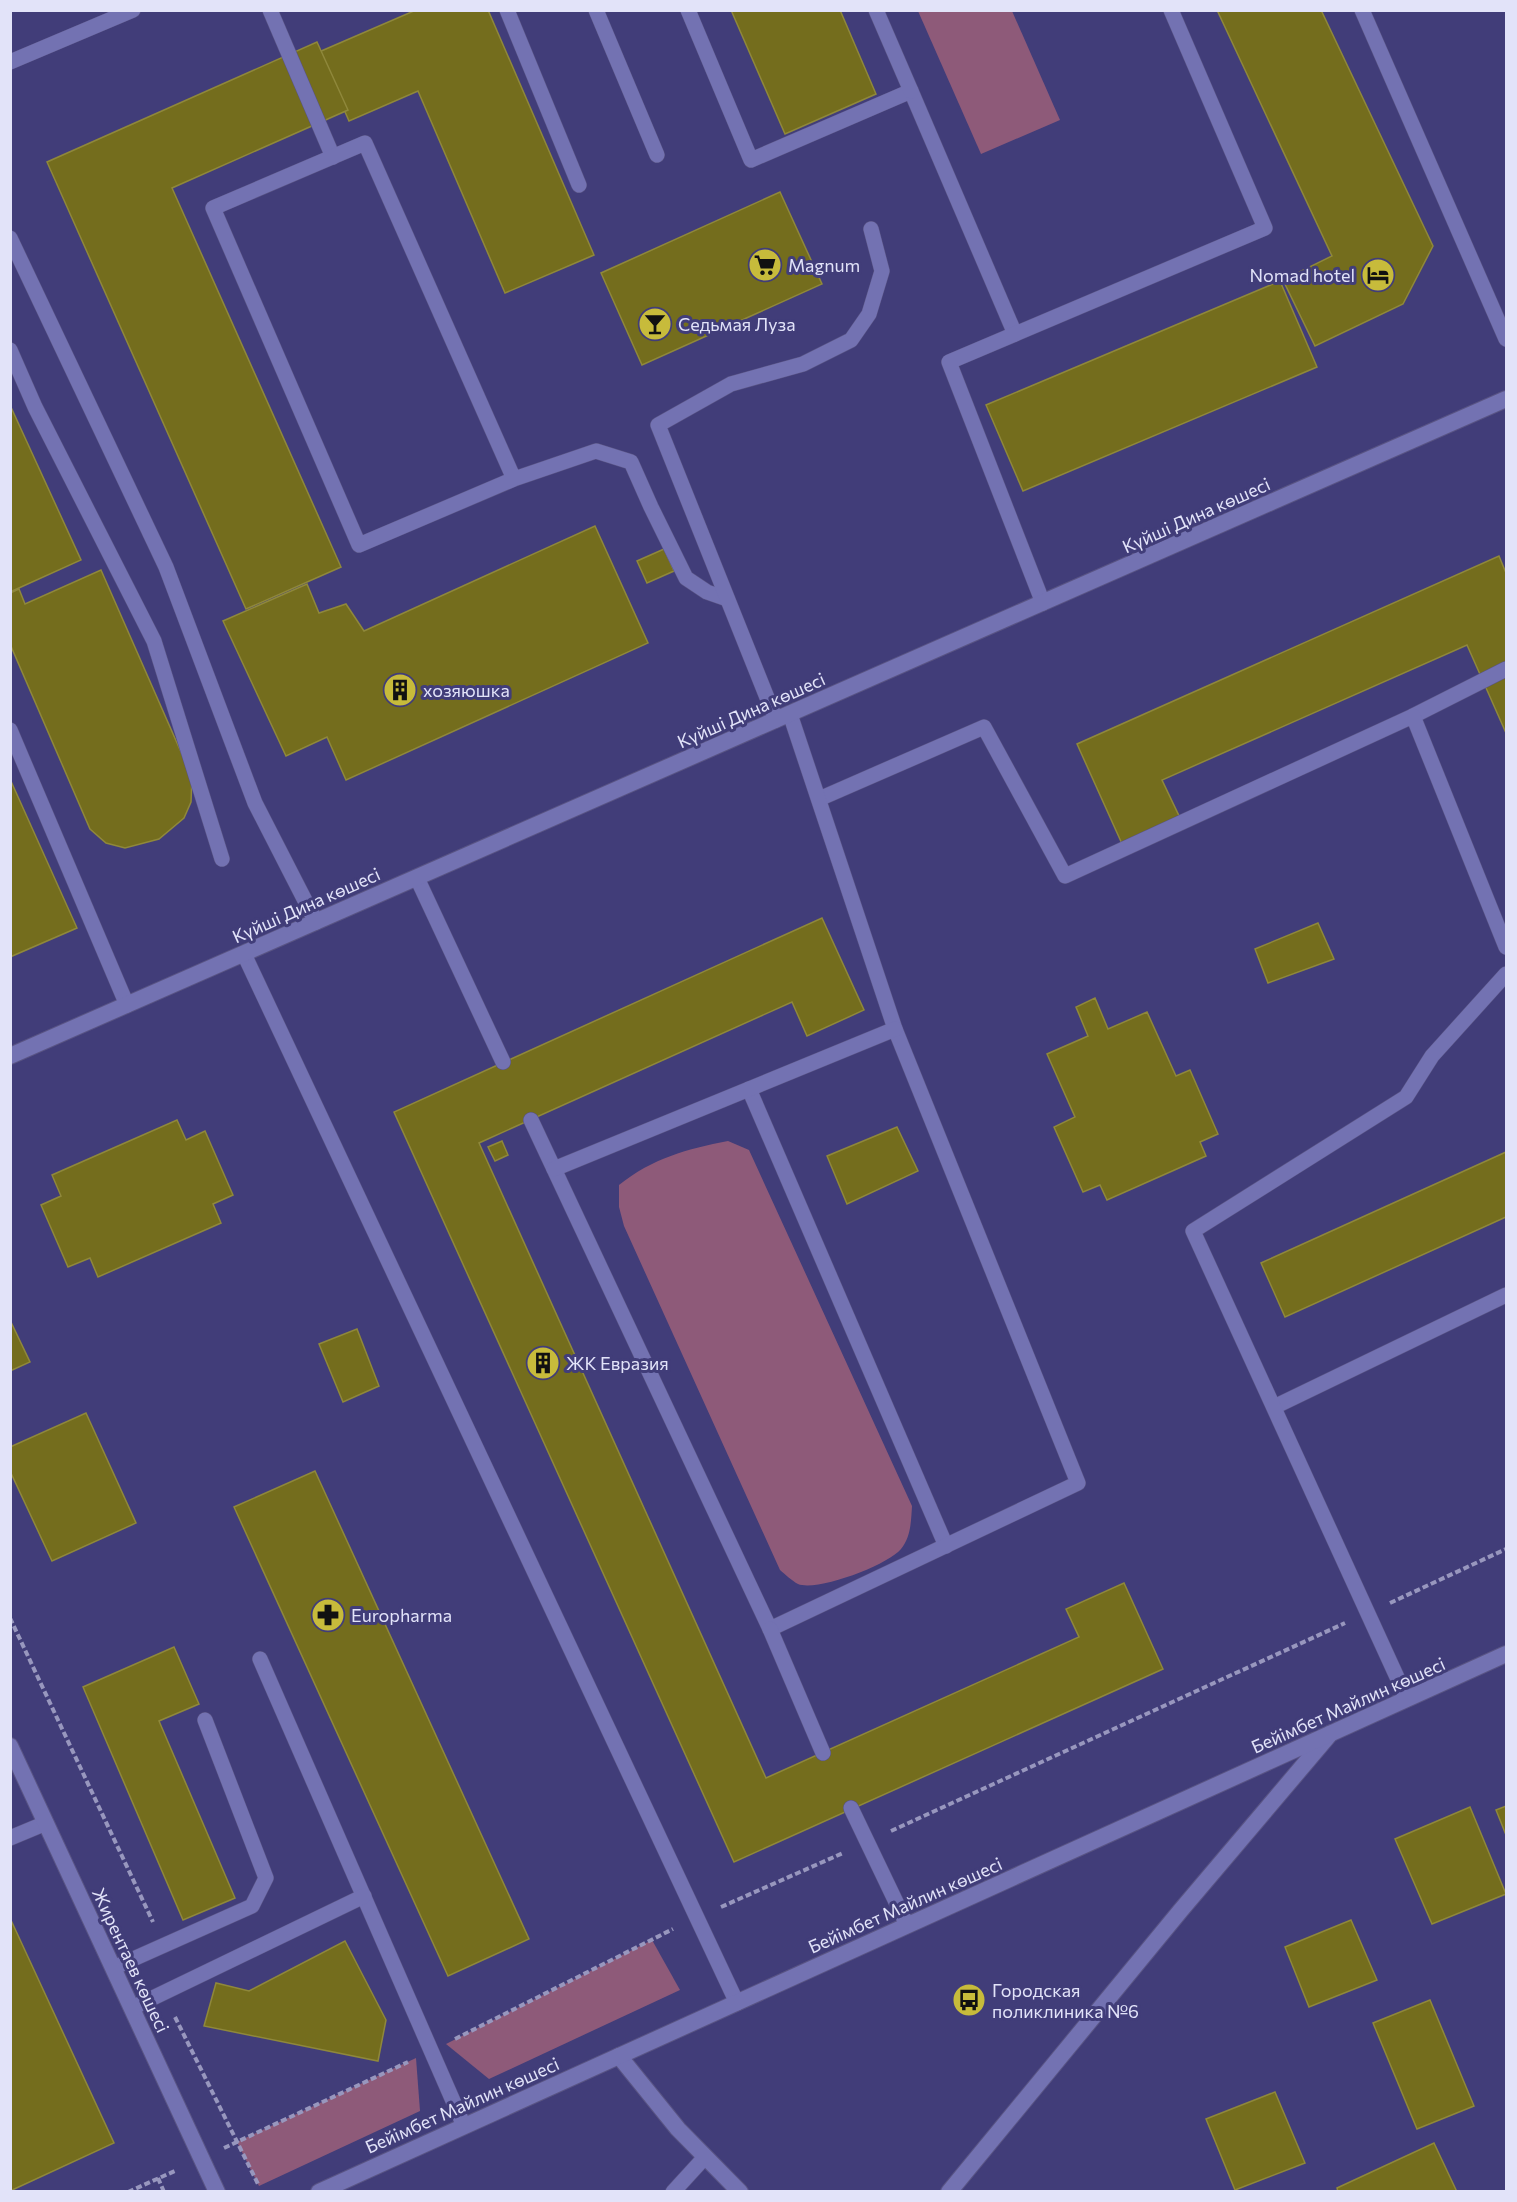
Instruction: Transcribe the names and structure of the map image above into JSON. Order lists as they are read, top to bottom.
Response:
{
  "streets": {
    "street": ["Күйші Дина көшесі", "Бейімбет Майлин көшесі", "Жирентаев көшесі"]
  },
  "places": {
    "supermarket": ["Magnum"],
    "hotel": ["Nomad hotel"],
    "bar": ["Седьмая Луза"],
    "building": ["хозяюшка", "ЖК Евразия"],
    "pharmacy": ["Europharma"],
    "bus stop": ["Городская поликлиника №6"]
  }
}
